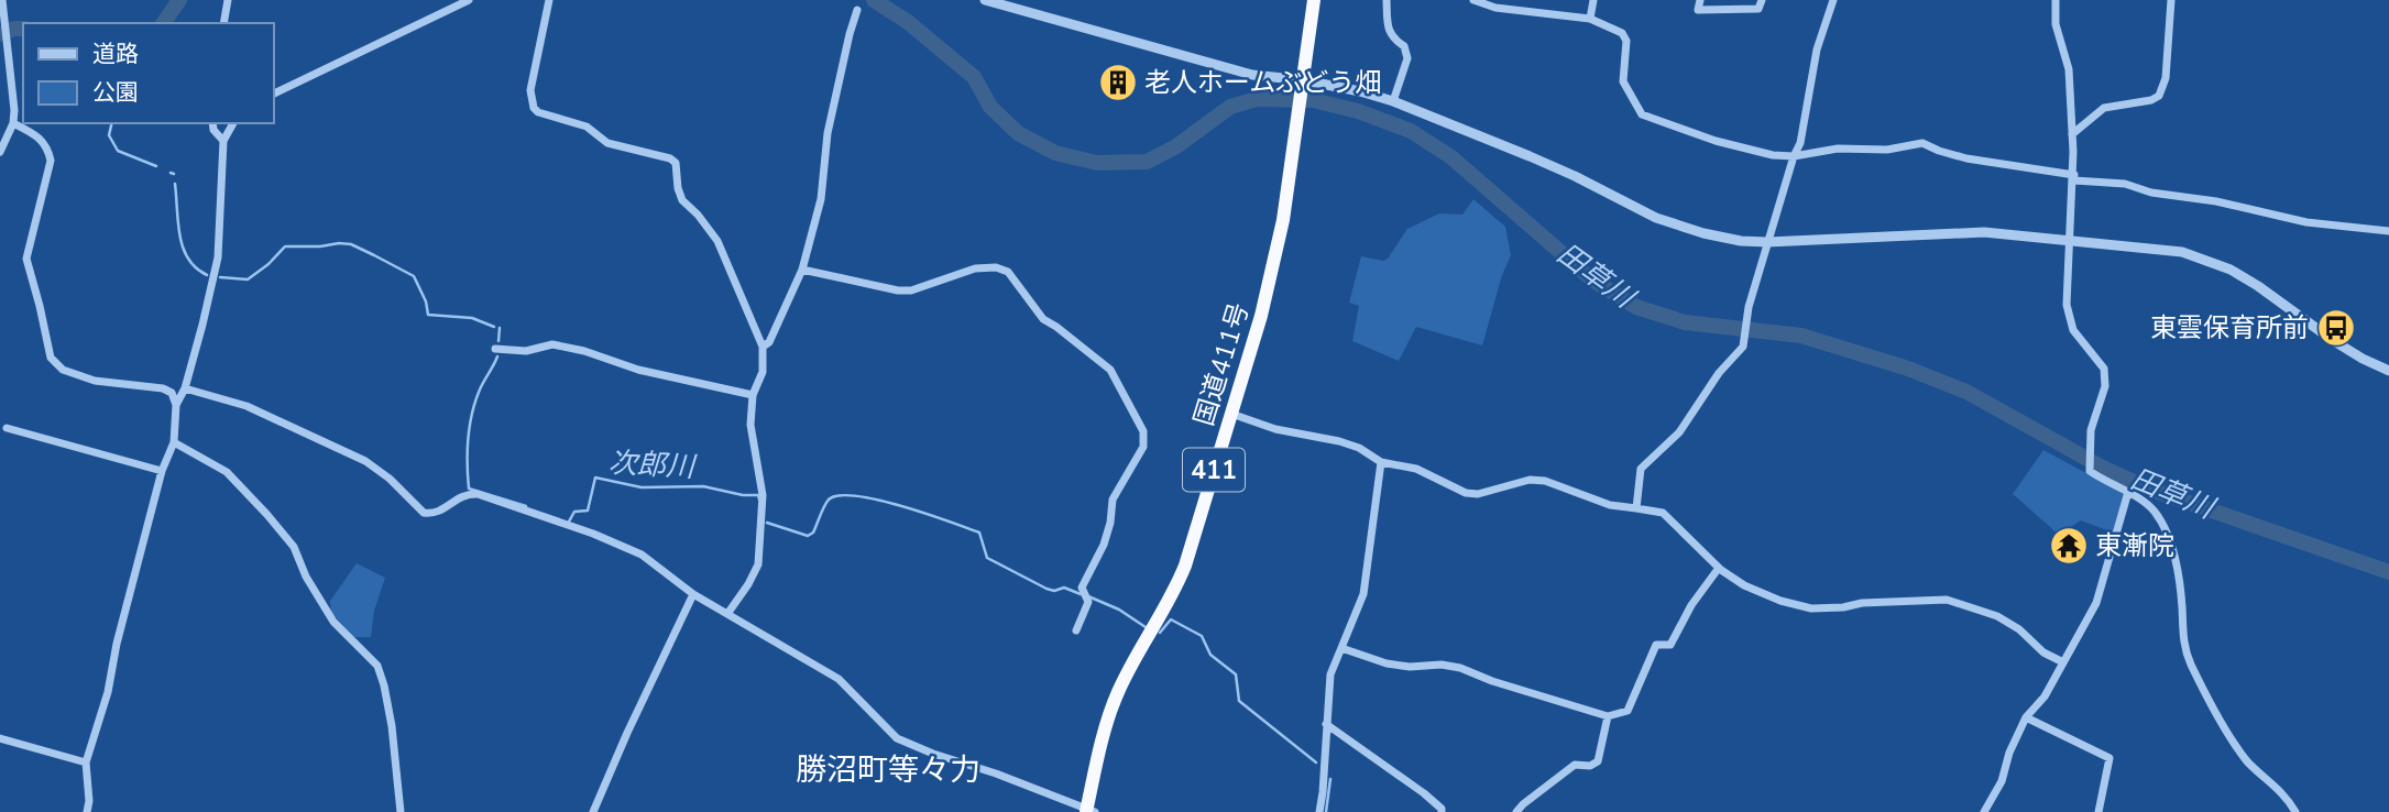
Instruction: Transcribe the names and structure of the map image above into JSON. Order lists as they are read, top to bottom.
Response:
{
  "streets": {
    "highway": ["国道411号", "411"]
  },
  "districts": ["勝沼町等々力"],
  "water": ["田草川", "次郎川"],
  "places": {
    "building": ["老人ホームぶどう畑"],
    "bus stop": ["東雲保育所前"],
    "temple": ["東漸院"]
  },
  "legend": ["道路", "公園"]
}
